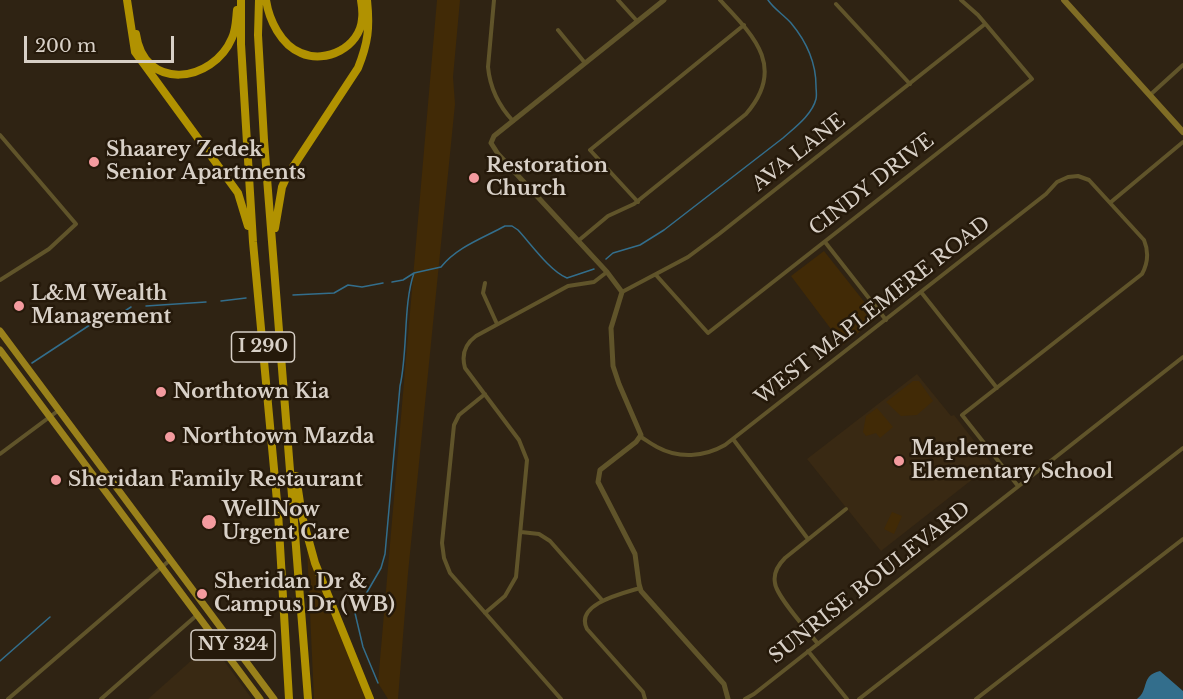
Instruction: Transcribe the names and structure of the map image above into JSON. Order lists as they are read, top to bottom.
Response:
{
  "streets": {
    "highway": ["I 290"],
    "main road": ["NY 324"],
    "street": [
      "AVA LANE",
      "CINDY DRIVE",
      "WEST MAPLEMERE ROAD",
      "SUNRISE BOULEVARD"
    ]
  },
  "crossings": [
    ["AVA LANE", "CINDY DRIVE"],
    ["WEST MAPLEMERE ROAD", "SUNRISE BOULEVARD"]
  ],
  "places": [
    "Shaarey Zedek Senior Apartments",
    "Restoration Church",
    "L&M Wealth Management",
    "Northtown Kia",
    "Northtown Mazda",
    "Maplemere Elementary School",
    "Sheridan Family Restaurant",
    "WellNow Urgent Care",
    "Sheridan Dr & Campus Dr (WB)"
  ],
  "scale_bar": "200 m"
}
